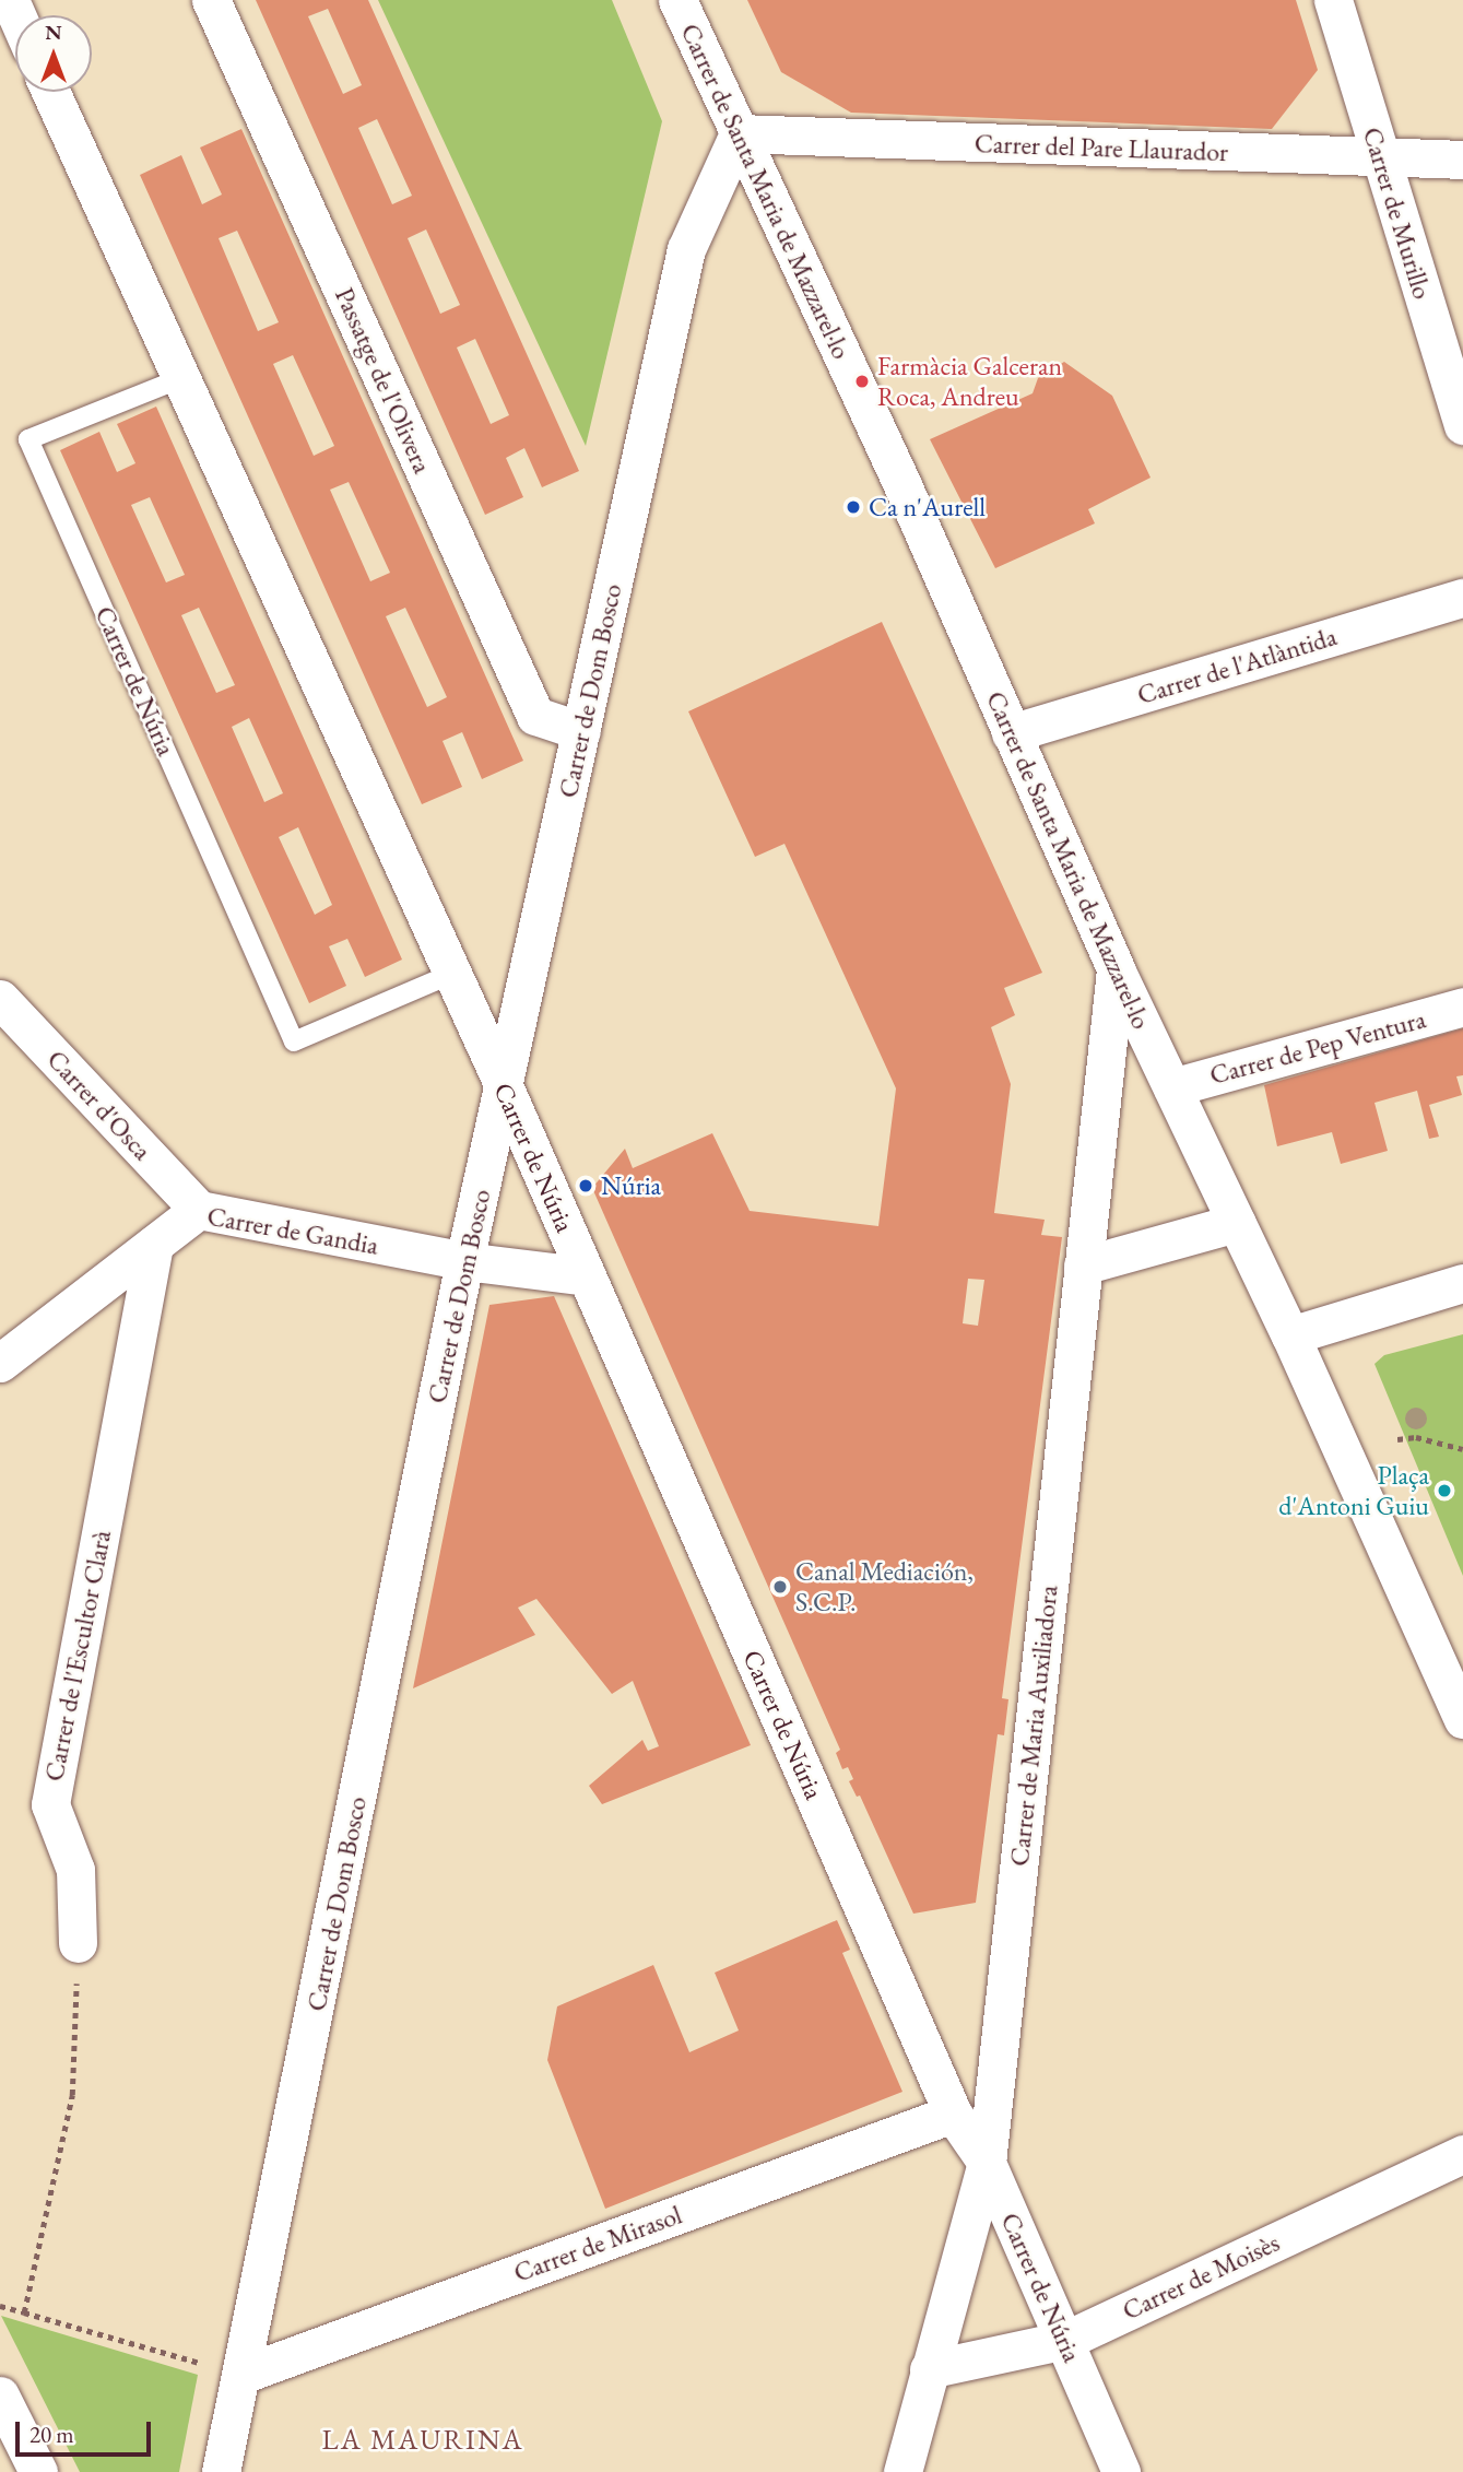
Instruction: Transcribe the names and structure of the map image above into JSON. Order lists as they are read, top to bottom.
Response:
{
  "streets": {
    "street": [
      "Carrer del Pare Llaurador",
      "Carrer de Santa Maria de Mazzarel·lo",
      "Carrer de Murillo",
      "Passatge de l'Olivera",
      "Carrer de l'Atlàntida",
      "Carrer de Núria",
      "Carrer de Dom Bosco",
      "Carrer de Pep Ventura",
      "Carrer d'Osca",
      "Carrer de Gandia",
      "Carrer de l'Escultor Clarà",
      "Carrer de Maria Auxiliadora",
      "Carrer de Mirasol",
      "Carrer de Moisès"
    ]
  },
  "crossings": [
    ["Carrer del Pare Llaurador", "Carrer de Santa Maria de Mazzarel·lo"],
    ["Carrer del Pare Llaurador", "Carrer de Murillo"],
    ["Carrer del Pare Llaurador", "Carrer de Dom Bosco"],
    ["Carrer de Santa Maria de Mazzarel·lo", "Carrer de l'Atlàntida"],
    ["Carrer de Santa Maria de Mazzarel·lo", "Carrer de Dom Bosco"],
    ["Carrer de Santa Maria de Mazzarel·lo", "Carrer de Pep Ventura"],
    ["Carrer de Santa Maria de Mazzarel·lo", "Carrer de Maria Auxiliadora"],
    ["Passatge de l'Olivera", "Carrer de Dom Bosco"],
    ["Carrer de Núria", "Carrer de Dom Bosco"],
    ["Carrer de Núria", "Carrer de Gandia"],
    ["Carrer de Núria", "Carrer de Maria Auxiliadora"],
    ["Carrer de Núria", "Carrer de Mirasol"],
    ["Carrer de Núria", "Carrer de Moisès"],
    ["Carrer de Dom Bosco", "Carrer de Gandia"],
    ["Carrer de Dom Bosco", "Carrer de Mirasol"],
    ["Carrer d'Osca", "Carrer de Gandia"],
    ["Carrer de Gandia", "Carrer de l'Escultor Clarà"],
    ["Carrer de Maria Auxiliadora", "Carrer de Moisès"]
  ],
  "districts": ["LA MAURINA"],
  "places": [
    "Farmàcia Galceran Roca, Andreu",
    "Ca n'Aurell",
    "Núria",
    "Plaça d'Antoni Guiu",
    "Canal Mediación, S.C.P."
  ],
  "scale_bar": "20 m",
  "north": "top"
}
